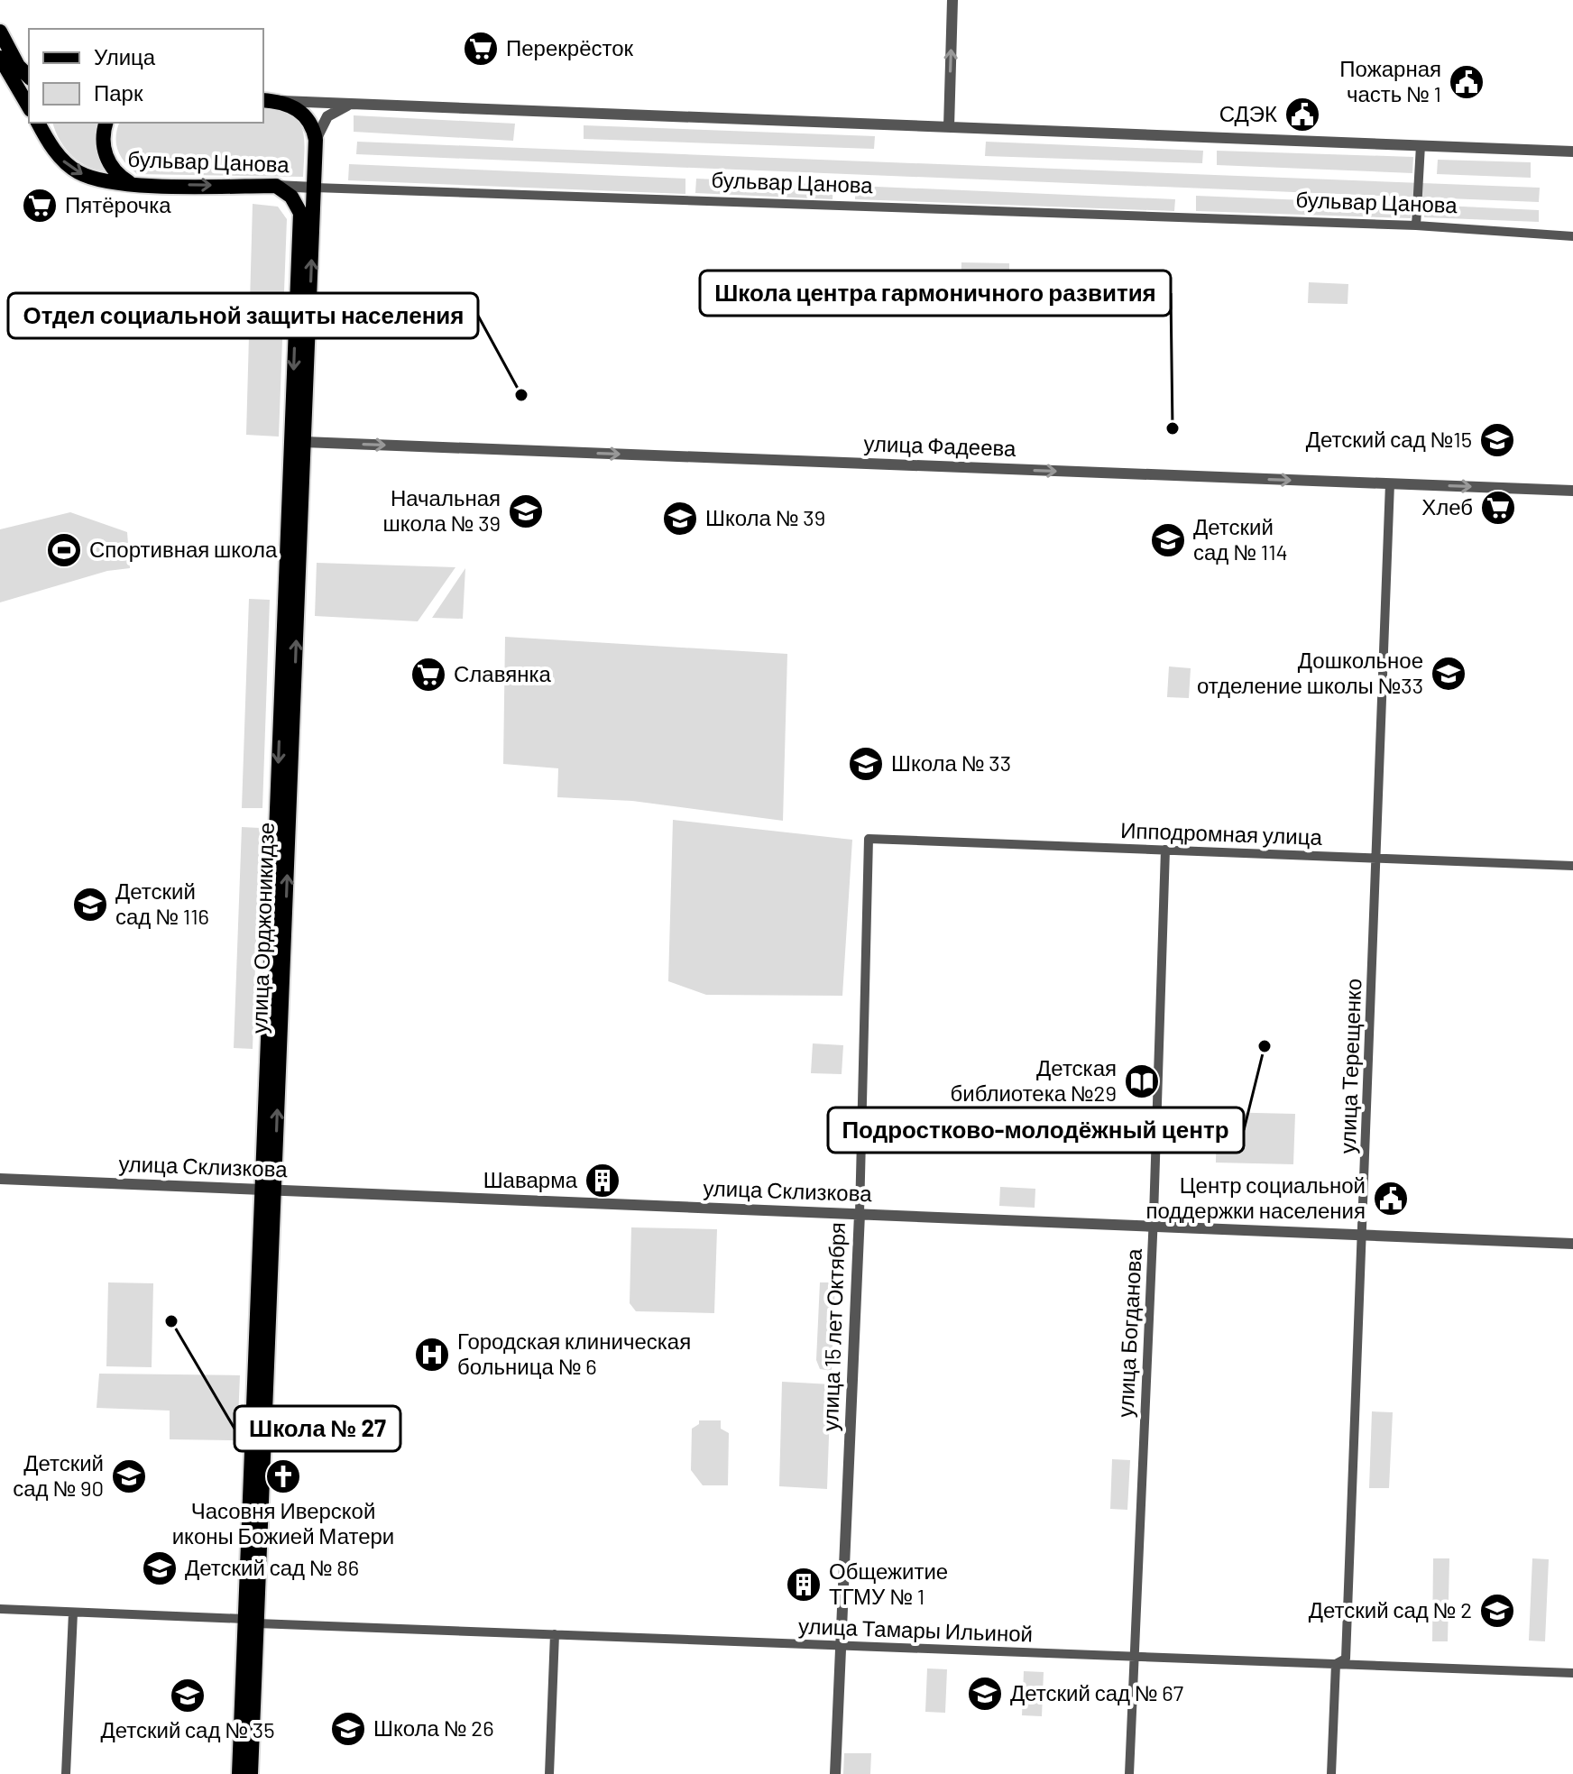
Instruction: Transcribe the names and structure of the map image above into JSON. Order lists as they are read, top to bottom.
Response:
{
  "streets": {
    "main road": ["бульвар Цанова", "улица Орджоникидзе"],
    "street": [
      "улица Фадеева",
      "Ипподромная улица",
      "улица Терещенко",
      "улица Склизкова",
      "улица 15 лет Октября",
      "улица Богданова",
      "улица Тамары Ильиной"
    ]
  },
  "crossings": [
    ["бульвар Цанова", "улица Орджоникидзе"],
    ["улица Фадеева", "улица Орджоникидзе"],
    ["улица Фадеева", "улица Терещенко"],
    ["Ипподромная улица", "улица Терещенко"],
    ["Ипподромная улица", "улица 15 лет Октября"],
    ["Ипподромная улица", "улица Богданова"],
    ["улица Орджоникидзе", "улица Склизкова"],
    ["улица Орджоникидзе", "улица Тамары Ильиной"],
    ["улица Терещенко", "улица Склизкова"],
    ["улица Терещенко", "улица Тамары Ильиной"],
    ["улица Склизкова", "улица 15 лет Октября"],
    ["улица Склизкова", "улица Богданова"],
    ["улица 15 лет Октября", "улица Тамары Ильиной"],
    ["улица Богданова", "улица Тамары Ильиной"]
  ],
  "one_way": ["улица Фадеева"],
  "places": {
    "supermarket": [
      "Перекрёсток",
      "Пятёрочка",
      "Хлеб",
      "Славянка"
    ],
    "public building": ["Пожарная часть № 1", "СДЭК", "Центр социальной поддержки населения"],
    "other": [
      "Отдел социальной защиты населения",
      "Школа центра гармоничного развития",
      "Подростково-молодёжный центр",
      "Школа № 27"
    ],
    "school or university": [
      "Детский сад №15",
      "Начальная школа № 39",
      "Школа № 39",
      "Детский сад № 114",
      "Дошкольное отделение школы №33",
      "Школа № 33",
      "Детский сад № 116",
      "Детский сад № 90",
      "Детский сад № 86",
      "Детский сад № 2",
      "Детский сад № 67",
      "Детский сад № 35",
      "Школа № 26"
    ],
    "sports": ["Спортивная школа"],
    "library": ["Детская библиотека №29"],
    "building": ["Шаварма", "Общежитие ТГМУ № 1"],
    "hospital": ["Городская клиническая больница № 6"],
    "church": ["Часовня Иверской иконы Божией Матери"]
  },
  "legend": ["Улица", "Парк"]
}
